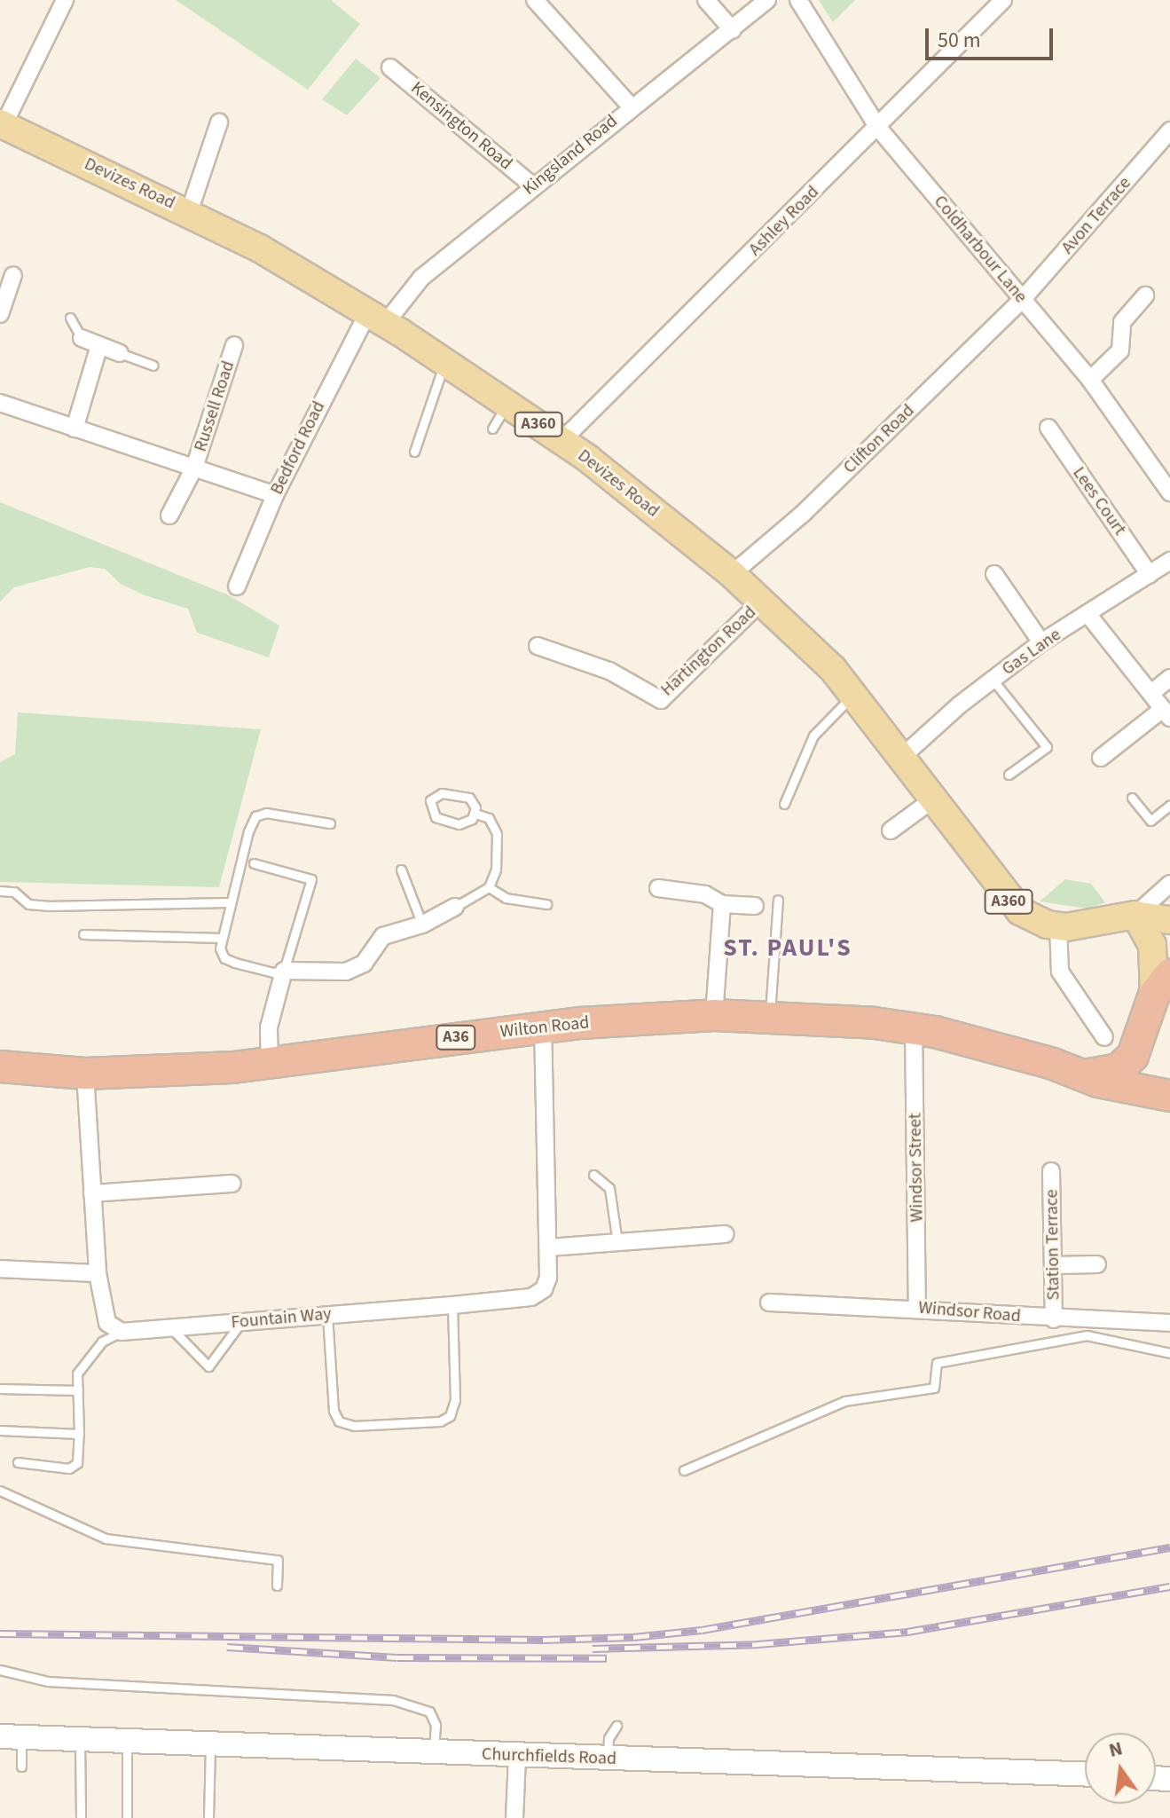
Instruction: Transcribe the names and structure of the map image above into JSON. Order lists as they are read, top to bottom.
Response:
{
  "streets": {
    "highway": ["Wilton Road", "A36"],
    "main road": ["Devizes Road", "A360"],
    "street": [
      "Kensington Road",
      "Kingsland Road",
      "Avon Terrace",
      "Ashley Road",
      "Coldharbour Lane",
      "Russell Road",
      "Clifton Road",
      "Bedford Road",
      "Lees Court",
      "Hartington Road",
      "Gas Lane",
      "Windsor Street",
      "Station Terrace",
      "Windsor Road",
      "Fountain Way",
      "Churchfields Road"
    ]
  },
  "crossings": [
    ["Kensington Road", "Kingsland Road"],
    ["Kingsland Road", "Devizes Road"],
    ["Kingsland Road", "Bedford Road"],
    ["Devizes Road", "Ashley Road"],
    ["Devizes Road", "Clifton Road"],
    ["Devizes Road", "Bedford Road"],
    ["Devizes Road", "Hartington Road"],
    ["Devizes Road", "Gas Lane"],
    ["Avon Terrace", "Coldharbour Lane"],
    ["Avon Terrace", "Clifton Road"],
    ["Ashley Road", "Coldharbour Lane"],
    ["Coldharbour Lane", "Clifton Road"],
    ["Russell Road", "Bedford Road"],
    ["Lees Court", "Gas Lane"],
    ["Wilton Road", "A36"],
    ["Wilton Road", "Windsor Street"],
    ["Wilton Road", "Fountain Way"],
    ["Windsor Street", "Windsor Road"],
    ["Station Terrace", "Windsor Road"]
  ],
  "districts": ["ST. PAUL'S"],
  "scale_bar": "50 m",
  "north": "top"
}
